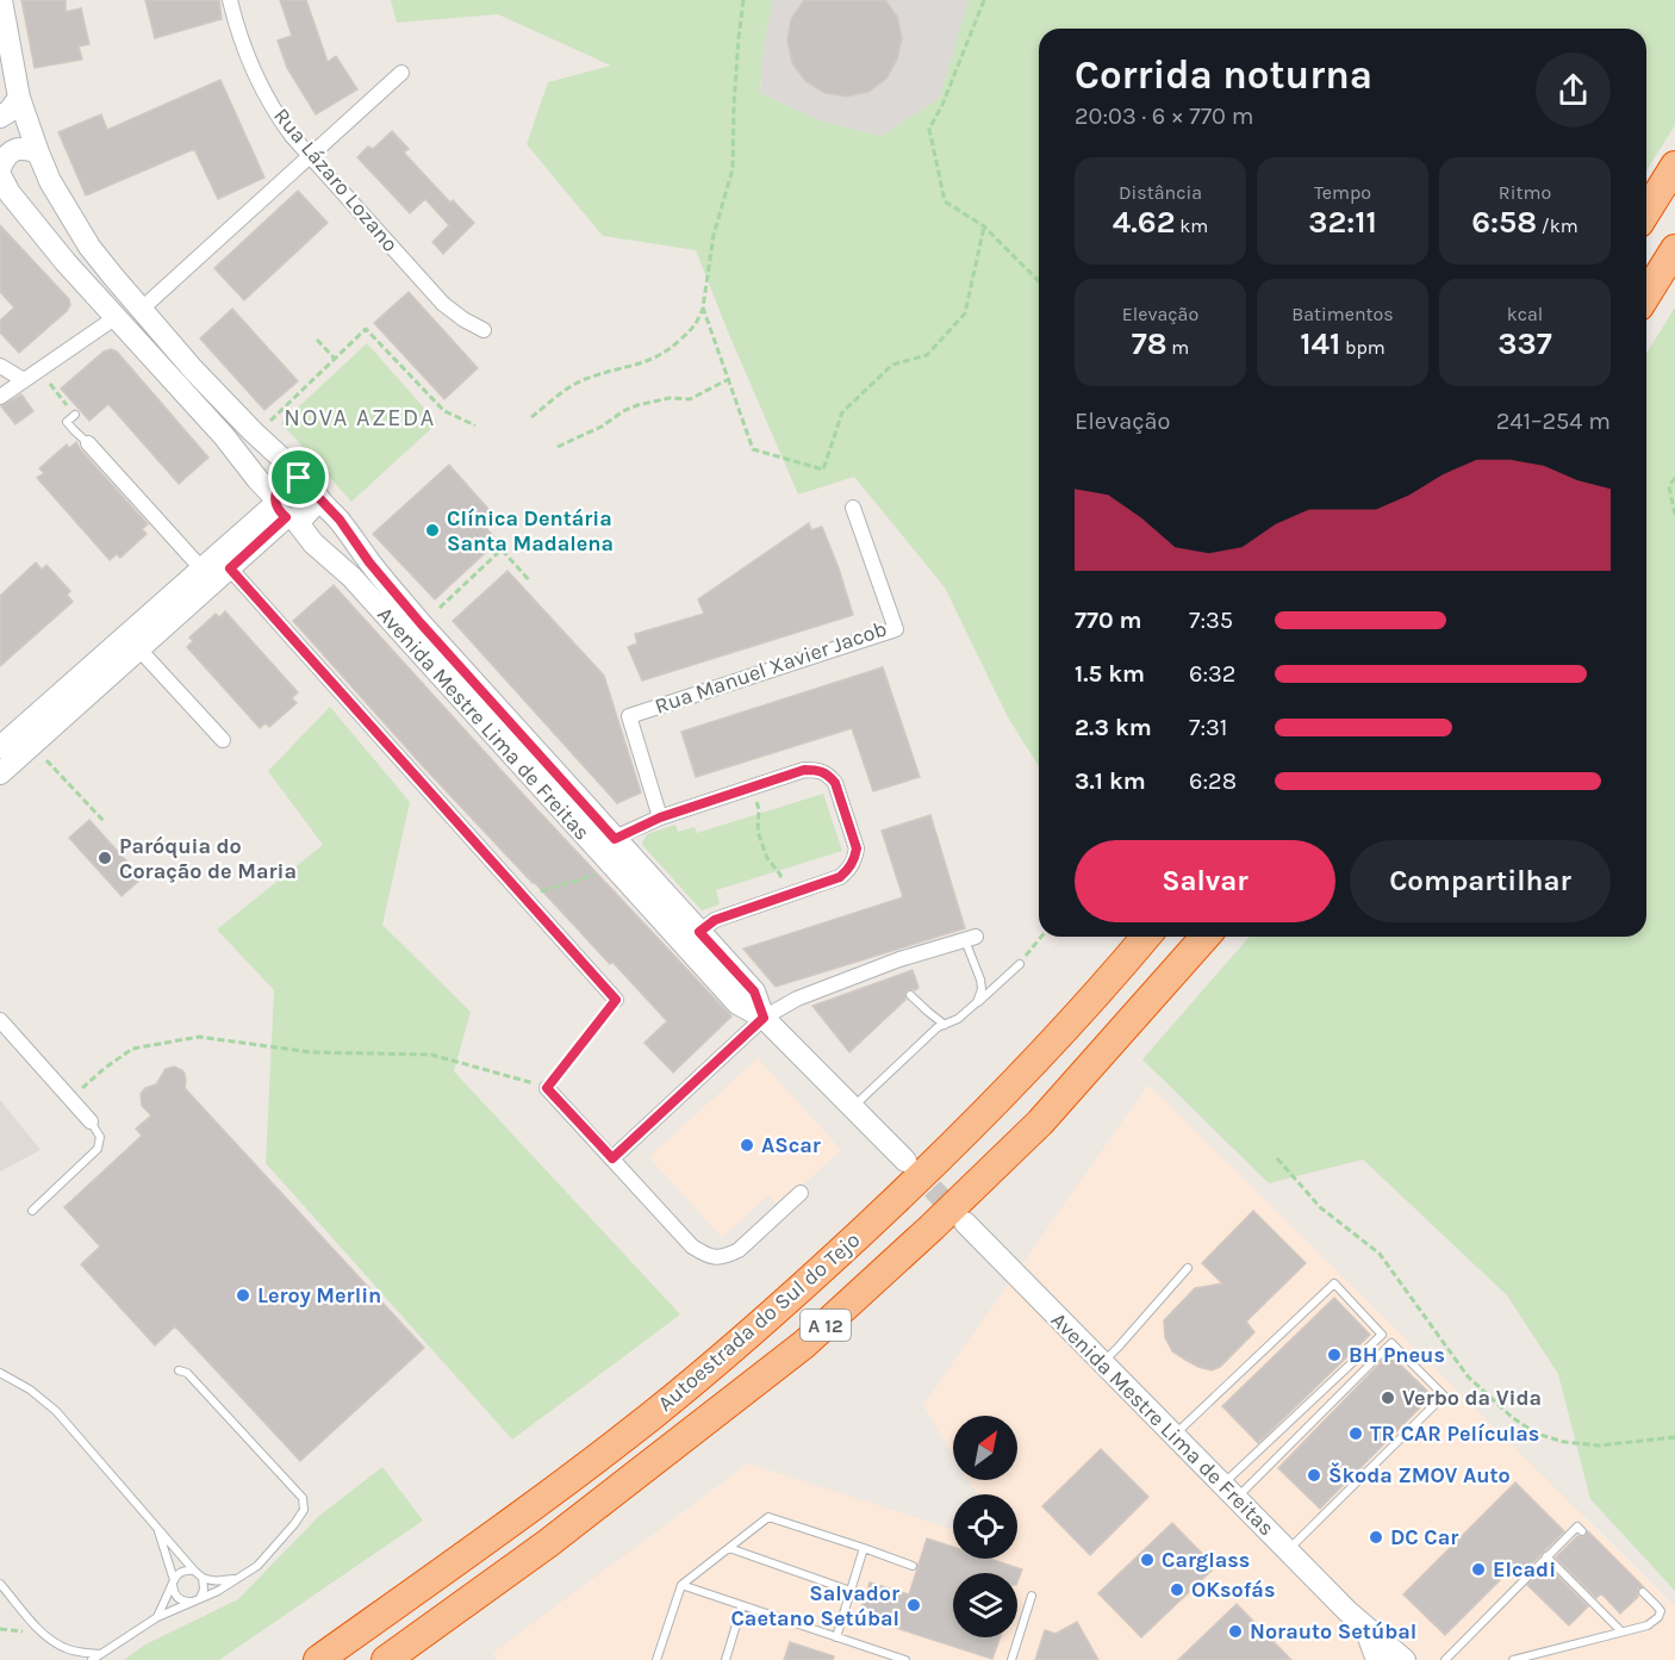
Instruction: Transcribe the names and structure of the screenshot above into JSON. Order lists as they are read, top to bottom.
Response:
{
  "streets": {
    "highway": ["Autoestrada do Sul do Tejo", "A 12"],
    "main road": ["Avenida Mestre Lima de Freitas"],
    "street": ["Rua Lázaro Lozano", "Rua Manuel Xavier Jacob"]
  },
  "districts": ["NOVA AZEDA"],
  "places": [
    "Clínica Dentária Santa Madalena",
    "Paróquia do Coração de Maria",
    "AScar",
    "Leroy Merlin",
    "BH Pneus",
    "Verbo da Vida",
    "TR CAR Películas",
    "Škoda ZMOV Auto",
    "DC Car",
    "Carglass",
    "Elcadi",
    "OKsofás",
    "Salvador Caetano Setúbal",
    "Norauto Setúbal"
  ],
  "north": "top right",
  "page": {
    "heading": ["Corrida noturna", "20:03 · 6 × 770 m"],
    "stats": [
      ["Distância", "4.62 km"],
      ["Tempo", "32:11"],
      ["Ritmo", "6:58 /km"],
      ["Elevação", "78 m"],
      ["Batimentos", "141 bpm"],
      ["kcal", "337"]
    ],
    "chart": ["Elevação", "241–254 m"],
    "list": [
      {
        "name": "770 m",
        "note": "7:35"
      },
      {
        "name": "1.5 km",
        "note": "6:32"
      },
      {
        "name": "2.3 km",
        "note": "7:31"
      },
      {
        "name": "3.1 km",
        "note": "6:28"
      }
    ],
    "buttons": ["Salvar", "Compartilhar"]
  }
}
